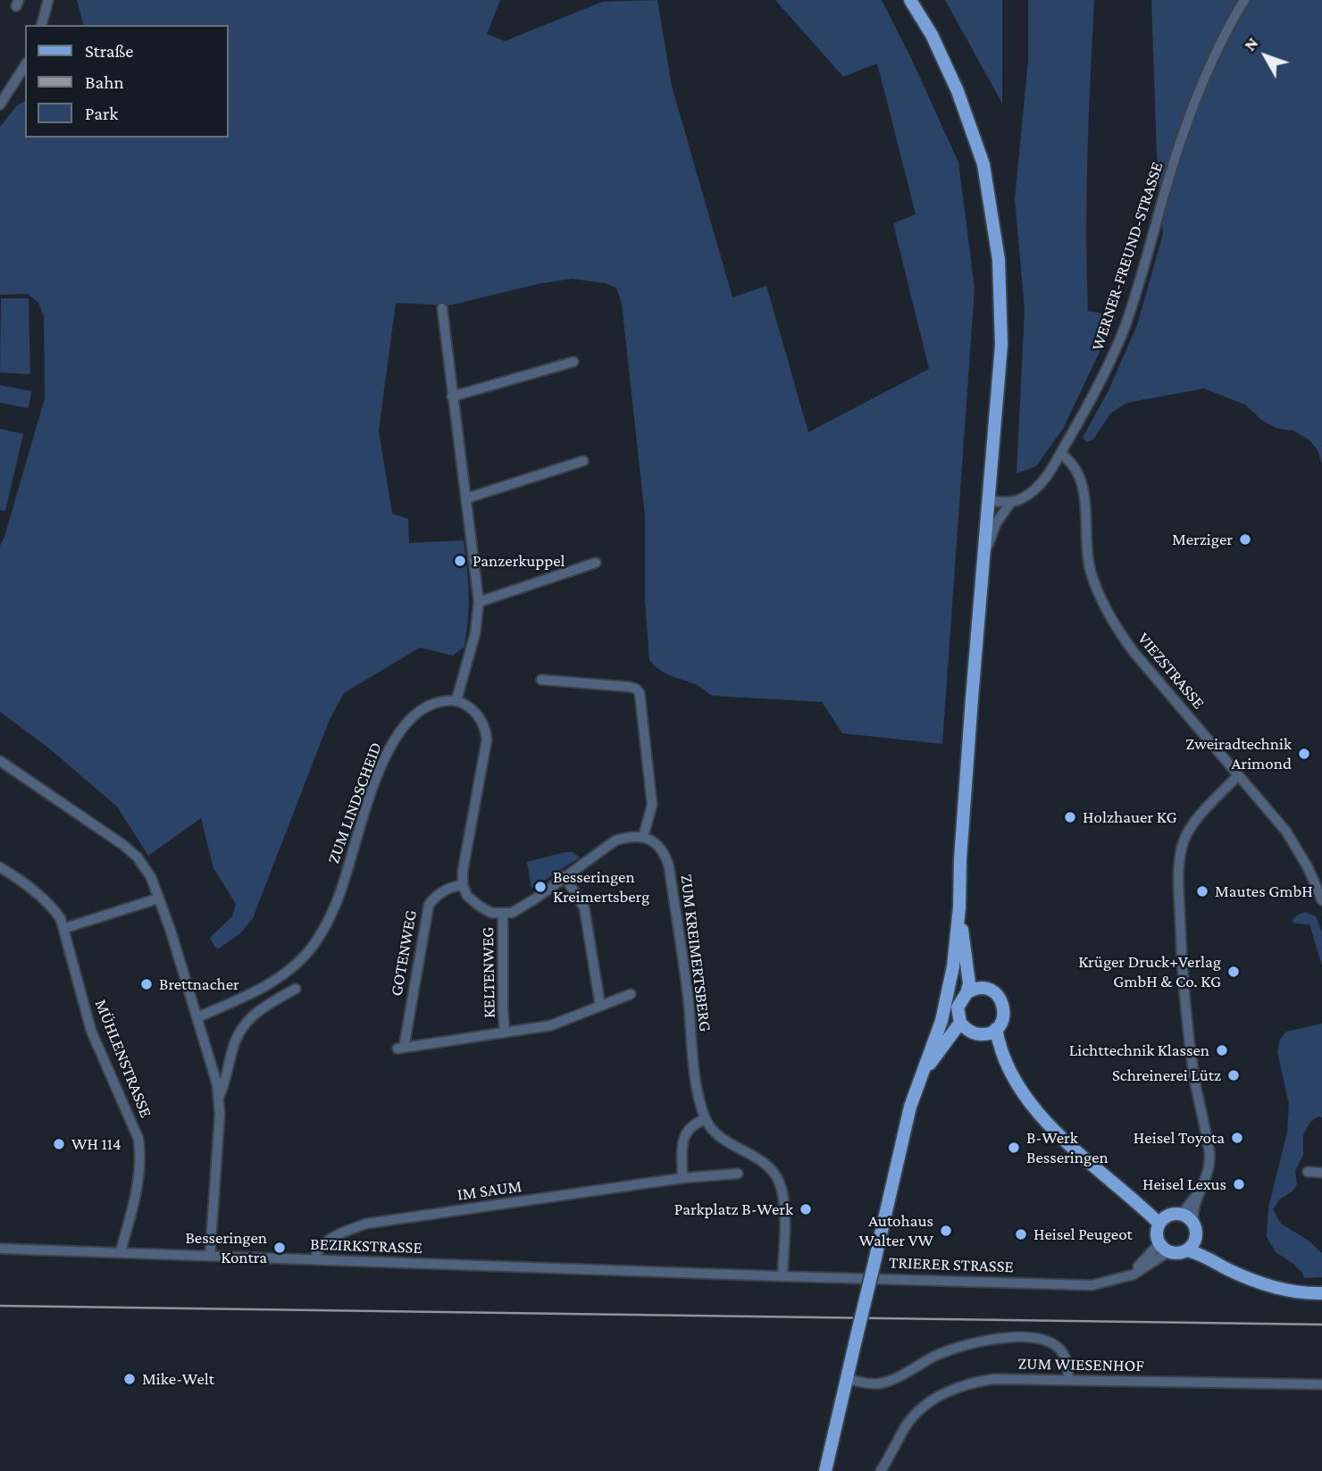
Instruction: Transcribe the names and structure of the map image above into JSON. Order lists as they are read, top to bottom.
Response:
{
  "streets": {
    "street": [
      "WERNER-FREUND-STRASSE",
      "VIEZSTRASSE",
      "ZUM LINDSCHEID",
      "GOTENWEG",
      "ZUM KREIMERTSBERG",
      "KELTENWEG",
      "MÜHLENSTRASSE",
      "IM SAUM",
      "BEZIRKSTRASSE",
      "TRIERER STRASSE",
      "ZUM WIESENHOF"
    ]
  },
  "crossings": [
    ["WERNER-FREUND-STRASSE", "VIEZSTRASSE"],
    ["GOTENWEG", "KELTENWEG"],
    ["MÜHLENSTRASSE", "BEZIRKSTRASSE"],
    ["IM SAUM", "BEZIRKSTRASSE"],
    ["BEZIRKSTRASSE", "TRIERER STRASSE"]
  ],
  "places": [
    "Merziger",
    "Panzerkuppel",
    "Zweiradtechnik Arimond",
    "Holzhauer KG",
    "Besseringen Kreimertsberg",
    "Mautes GmbH",
    "Krüger Druck+Verlag GmbH & Co. KG",
    "Brettnacher",
    "Lichttechnik Klassen",
    "Schreinerei Lütz",
    "Heisel Toyota",
    "WH 114",
    "B-Werk Besseringen",
    "Heisel Lexus",
    "Parkplatz B-Werk",
    "Autohaus Walter VW",
    "Heisel Peugeot",
    "Besseringen Kontra",
    "Mike-Welt"
  ],
  "legend": ["Straße", "Bahn", "Park"],
  "north": "top left"
}
